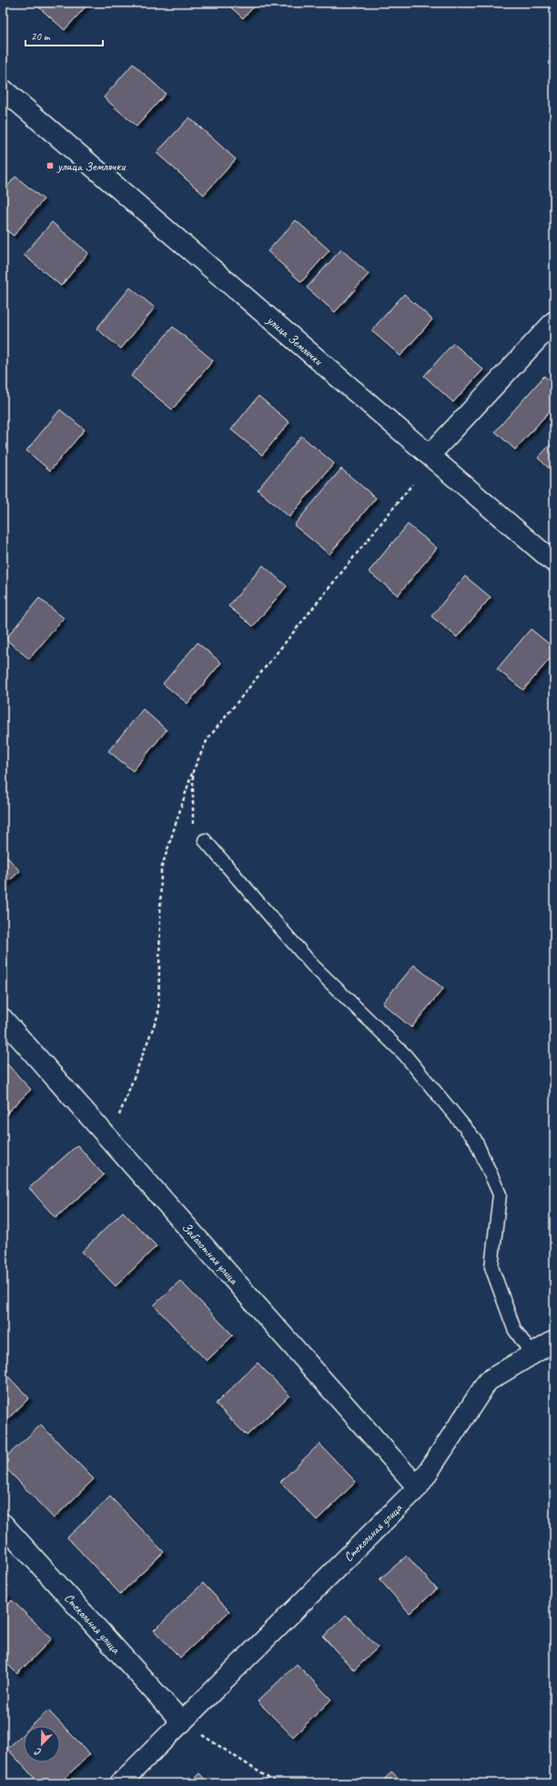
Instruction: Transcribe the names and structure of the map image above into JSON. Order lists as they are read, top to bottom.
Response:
{
  "streets": {
    "street": ["улица Землячки", "Заболотная улица", "Стекольная улица"]
  },
  "crossings": [
    ["Заболотная улица", "Стекольная улица"]
  ],
  "places": {
    "transit": ["улица Землячки"]
  },
  "scale_bar": "20 m",
  "north": "bottom left"
}
